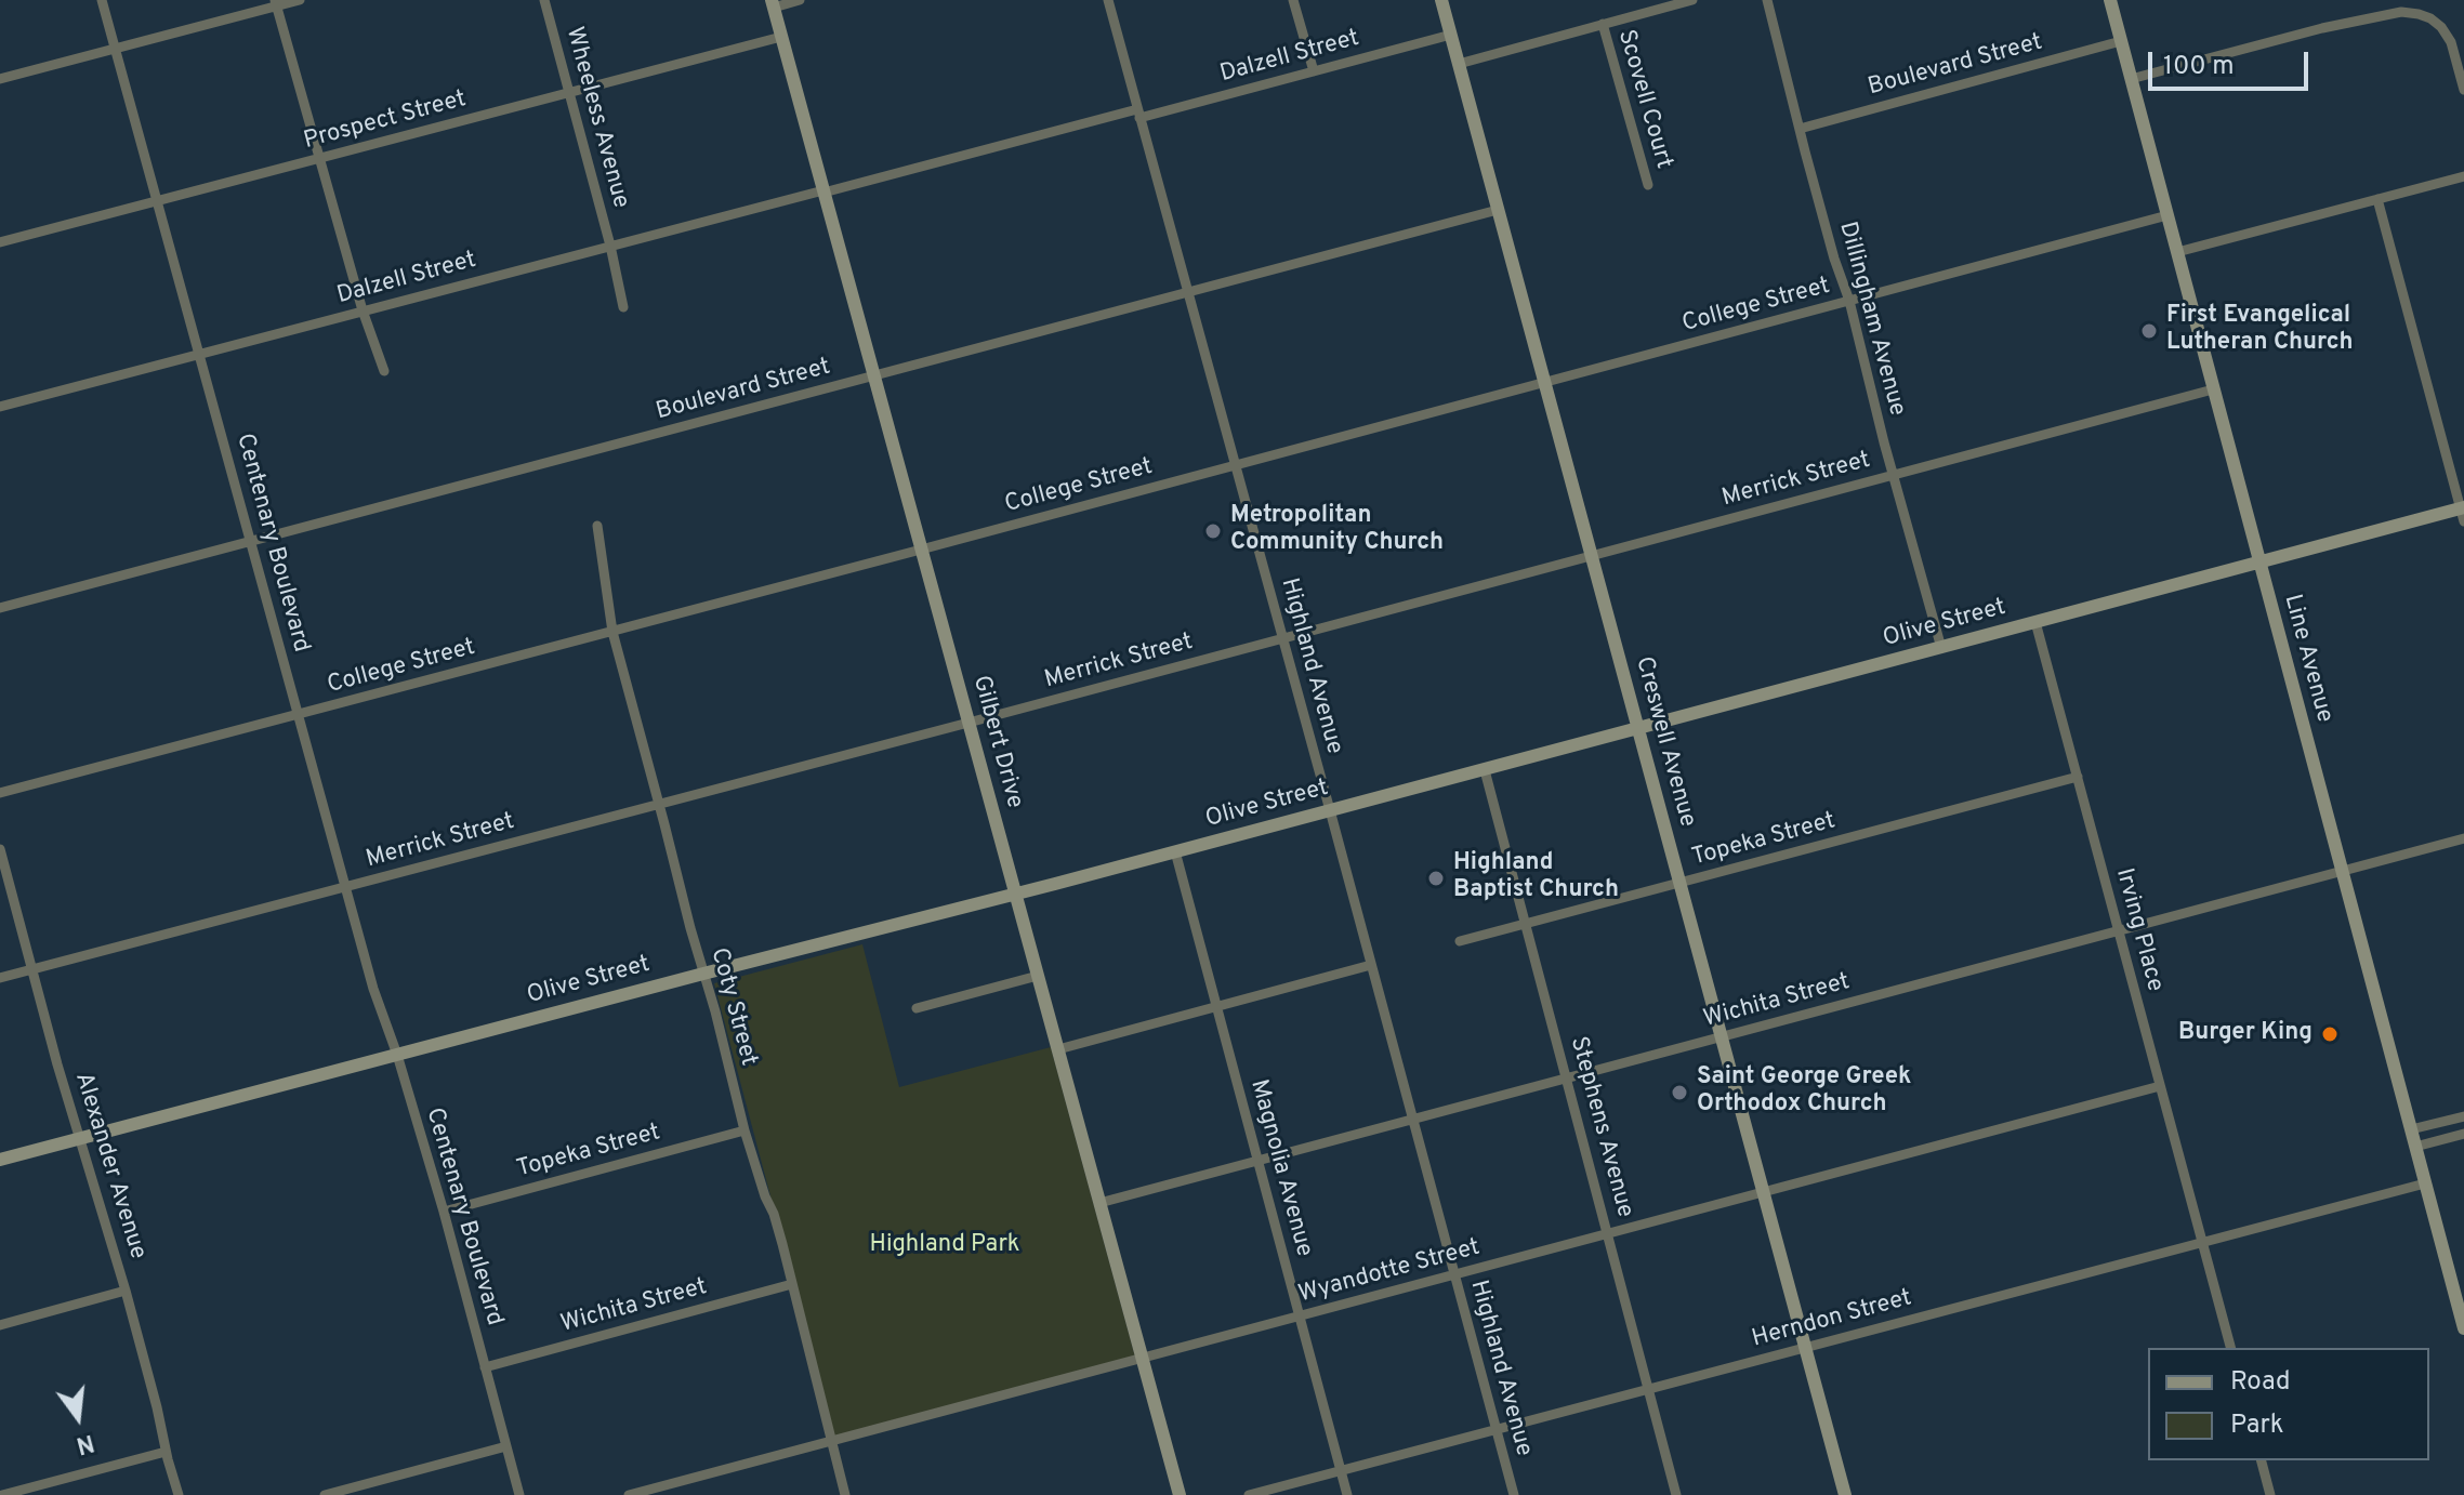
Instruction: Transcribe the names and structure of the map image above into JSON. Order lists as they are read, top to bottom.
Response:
{
  "streets": {
    "street": [
      "Dalzell Street",
      "Boulevard Street",
      "Scovell Court",
      "Wheeless Avenue",
      "Prospect Street",
      "College Street",
      "Dillingham Avenue",
      "Merrick Street",
      "Centenary Boulevard",
      "Olive Street",
      "Line Avenue",
      "Highland Avenue",
      "Gilbert Drive",
      "Creswell Avenue",
      "Topeka Street",
      "Irving Place",
      "Wichita Street",
      "Coty Street",
      "Stephens Avenue",
      "Alexander Avenue",
      "Magnolia Avenue",
      "Wyandotte Street",
      "Herndon Street"
    ]
  },
  "crossings": [
    ["Dalzell Street", "Wheeless Avenue"],
    ["Dalzell Street", "Centenary Boulevard"],
    ["Dalzell Street", "Highland Avenue"],
    ["Dalzell Street", "Gilbert Drive"],
    ["Dalzell Street", "Creswell Avenue"],
    ["Boulevard Street", "Dillingham Avenue"],
    ["Boulevard Street", "Centenary Boulevard"],
    ["Boulevard Street", "Line Avenue"],
    ["Boulevard Street", "Highland Avenue"],
    ["Boulevard Street", "Gilbert Drive"],
    ["Boulevard Street", "Creswell Avenue"],
    ["Wheeless Avenue", "Prospect Street"],
    ["Prospect Street", "Centenary Boulevard"],
    ["Prospect Street", "Gilbert Drive"],
    ["College Street", "Dillingham Avenue"],
    ["College Street", "Centenary Boulevard"],
    ["College Street", "Line Avenue"],
    ["College Street", "Highland Avenue"],
    ["College Street", "Gilbert Drive"],
    ["College Street", "Creswell Avenue"],
    ["College Street", "Coty Street"],
    ["Dillingham Avenue", "Merrick Street"],
    ["Dillingham Avenue", "Olive Street"],
    ["Merrick Street", "Centenary Boulevard"],
    ["Merrick Street", "Line Avenue"],
    ["Merrick Street", "Highland Avenue"],
    ["Merrick Street", "Gilbert Drive"],
    ["Merrick Street", "Creswell Avenue"],
    ["Merrick Street", "Coty Street"],
    ["Merrick Street", "Alexander Avenue"],
    ["Centenary Boulevard", "Olive Street"],
    ["Centenary Boulevard", "Topeka Street"],
    ["Centenary Boulevard", "Wichita Street"],
    ["Olive Street", "Line Avenue"],
    ["Olive Street", "Highland Avenue"],
    ["Olive Street", "Gilbert Drive"],
    ["Olive Street", "Creswell Avenue"],
    ["Olive Street", "Irving Place"],
    ["Olive Street", "Coty Street"],
    ["Olive Street", "Stephens Avenue"],
    ["Olive Street", "Alexander Avenue"],
    ["Olive Street", "Magnolia Avenue"],
    ["Line Avenue", "Wichita Street"],
    ["Line Avenue", "Herndon Street"],
    ["Highland Avenue", "Wichita Street"],
    ["Highland Avenue", "Wyandotte Street"],
    ["Highland Avenue", "Herndon Street"],
    ["Gilbert Drive", "Wichita Street"],
    ["Gilbert Drive", "Wyandotte Street"],
    ["Creswell Avenue", "Topeka Street"],
    ["Creswell Avenue", "Wichita Street"],
    ["Creswell Avenue", "Wyandotte Street"],
    ["Creswell Avenue", "Herndon Street"],
    ["Topeka Street", "Irving Place"],
    ["Topeka Street", "Coty Street"],
    ["Topeka Street", "Stephens Avenue"],
    ["Irving Place", "Wichita Street"],
    ["Irving Place", "Wyandotte Street"],
    ["Irving Place", "Herndon Street"],
    ["Wichita Street", "Coty Street"],
    ["Wichita Street", "Stephens Avenue"],
    ["Wichita Street", "Magnolia Avenue"],
    ["Coty Street", "Wyandotte Street"],
    ["Stephens Avenue", "Wyandotte Street"],
    ["Stephens Avenue", "Herndon Street"],
    ["Magnolia Avenue", "Wyandotte Street"],
    ["Magnolia Avenue", "Herndon Street"]
  ],
  "parks": ["Highland Park"],
  "places": [
    "First Evangelical Lutheran Church",
    "Metropolitan Community Church",
    "Highland Baptist Church",
    "Burger King",
    "Saint George Greek Orthodox Church"
  ],
  "legend": ["Road", "Park"],
  "scale_bar": "100 m",
  "north": "bottom"
}
